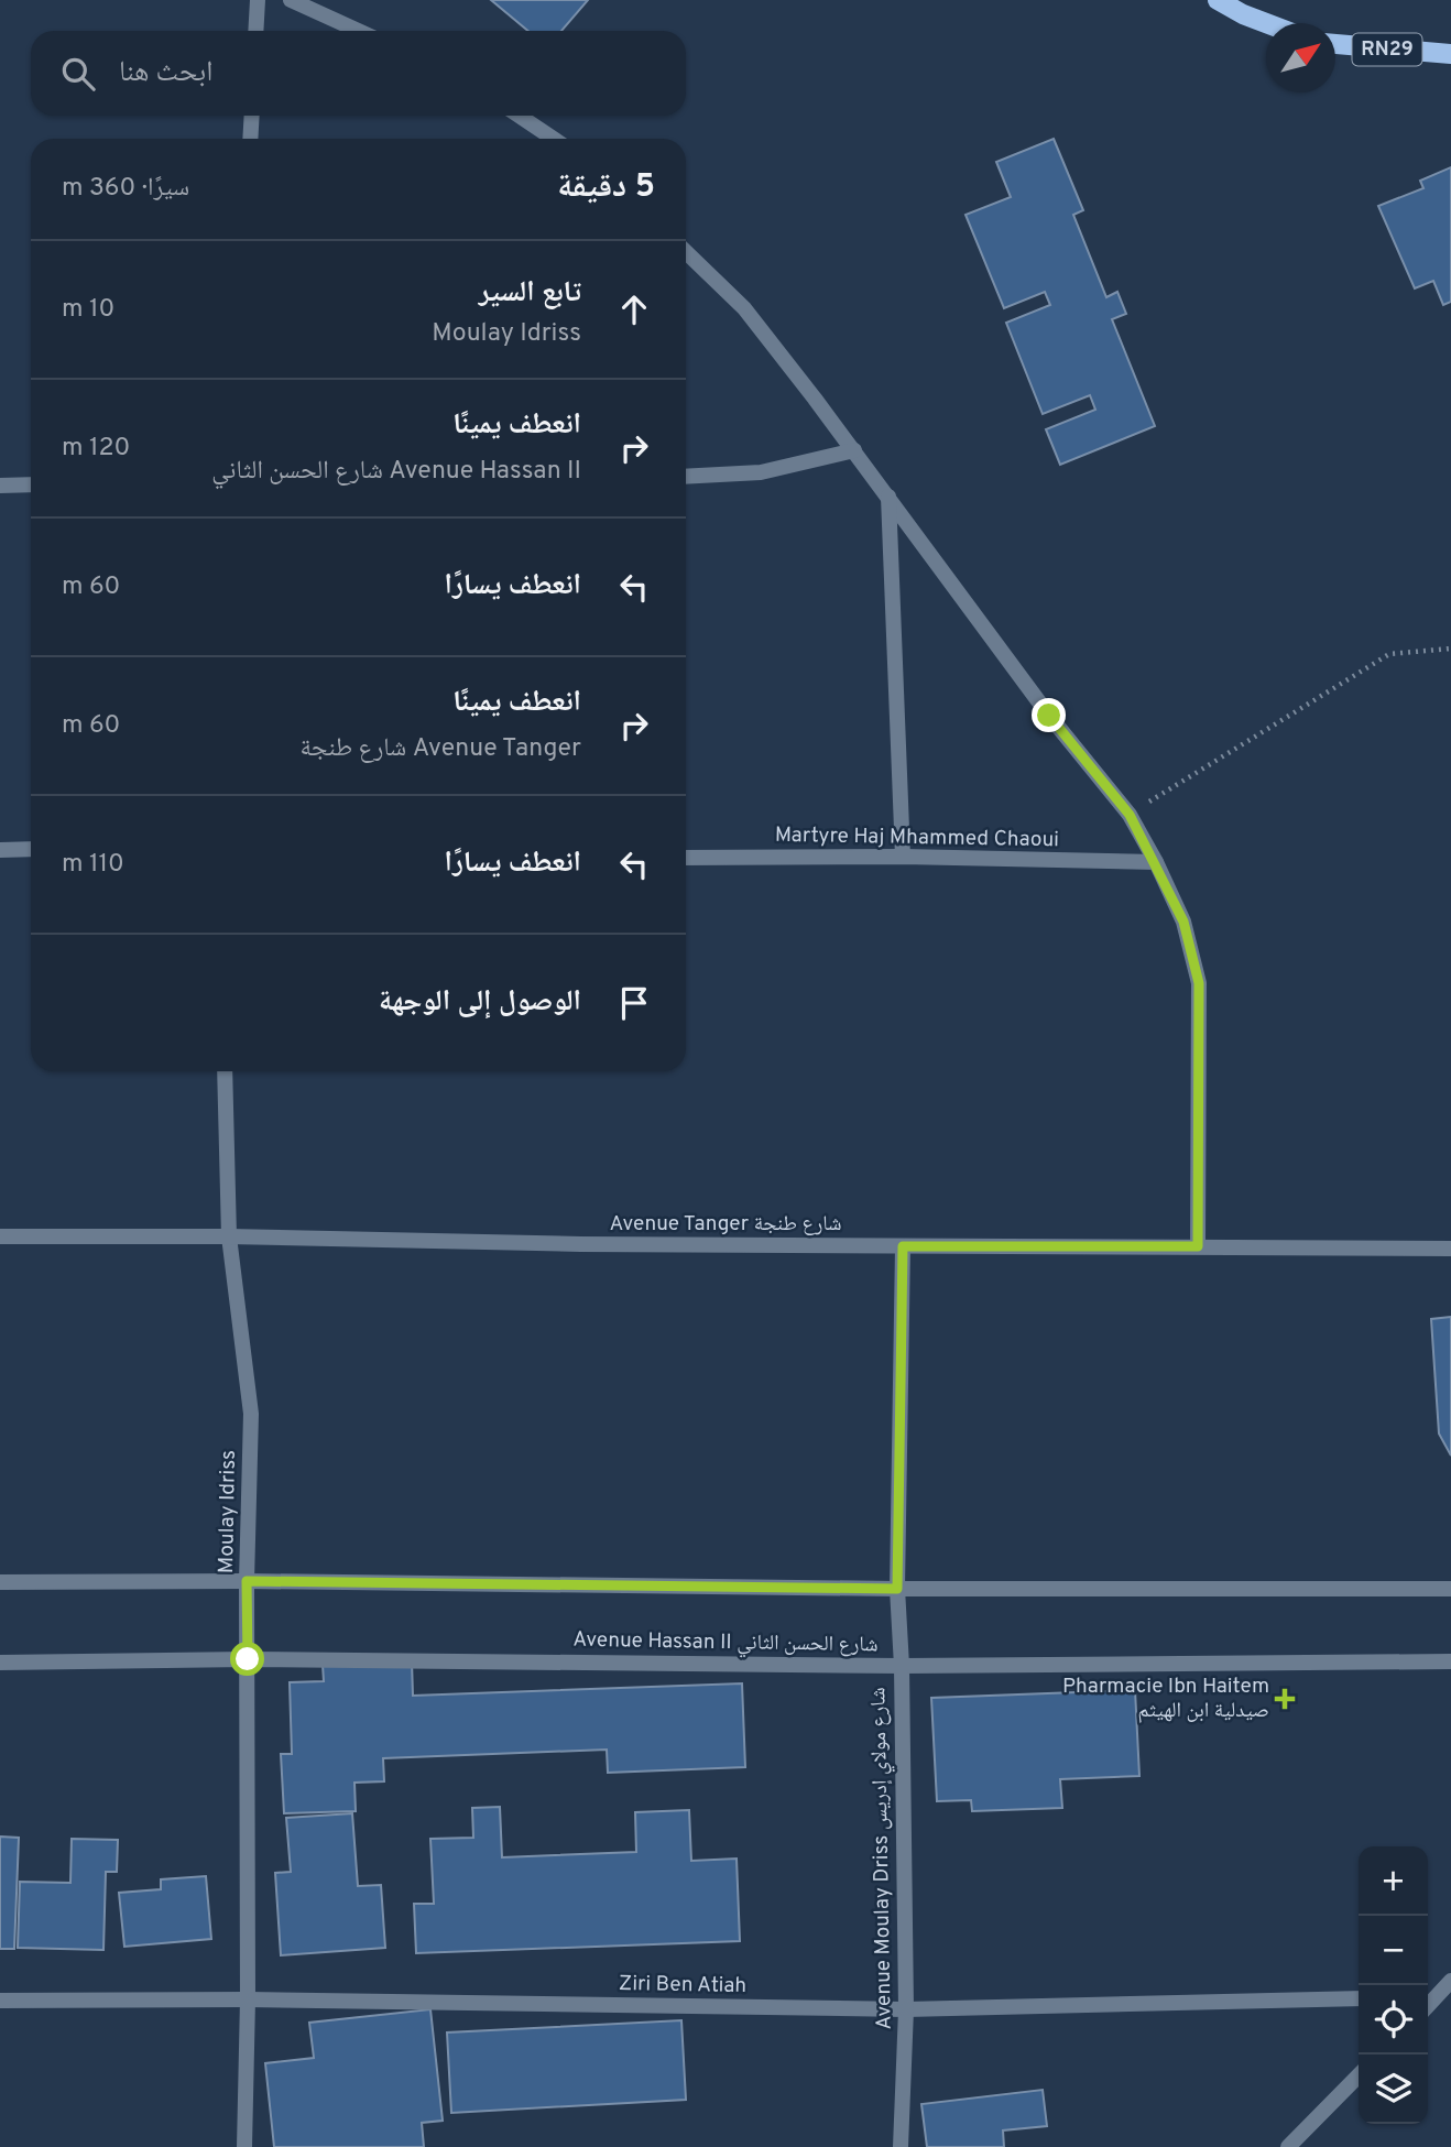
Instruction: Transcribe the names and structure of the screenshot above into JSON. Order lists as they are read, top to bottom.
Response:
{
  "streets": {
    "main road": ["RN29"],
    "street": [
      "Martyre Haj Mhammed Chaoui",
      "Avenue Tanger شارع طنجة",
      "Moulay Idriss",
      "Avenue Hassan II شارع الحسن الثاني",
      "Avenue Moulay Driss شارع مولاي إدريس",
      "Ziri Ben Atiah"
    ]
  },
  "crossings": [
    ["Avenue Tanger شارع طنجة", "Moulay Idriss"],
    ["Avenue Tanger شارع طنجة", "Avenue Moulay Driss شارع مولاي إدريس"],
    ["Moulay Idriss", "Avenue Hassan II شارع الحسن الثاني"],
    ["Moulay Idriss", "Ziri Ben Atiah"],
    ["Avenue Hassan II شارع الحسن الثاني", "Avenue Moulay Driss شارع مولاي إدريس"],
    ["Avenue Moulay Driss شارع مولاي إدريس", "Ziri Ben Atiah"]
  ],
  "places": {
    "health": ["Pharmacie Ibn Haitem صيدلية ابن الهيثم"]
  },
  "north": "top right",
  "page": {
    "search": "ابحث هنا",
    "heading": ["5 دقيقة", "سيرًا · 360 m"],
    "list": [
      ["تابع السير", "Moulay Idriss", "10 m"],
      ["انعطف يمينًا", "Avenue Hassan II شارع الحسن الثاني", "120 m"],
      ["انعطف يسارًا", "60 m"],
      ["انعطف يمينًا", "Avenue Tanger شارع طنجة", "60 m"],
      ["انعطف يسارًا", "110 m"],
      "الوصول إلى الوجهة"
    ],
    "map_buttons": ["+", "−"]
  }
}
